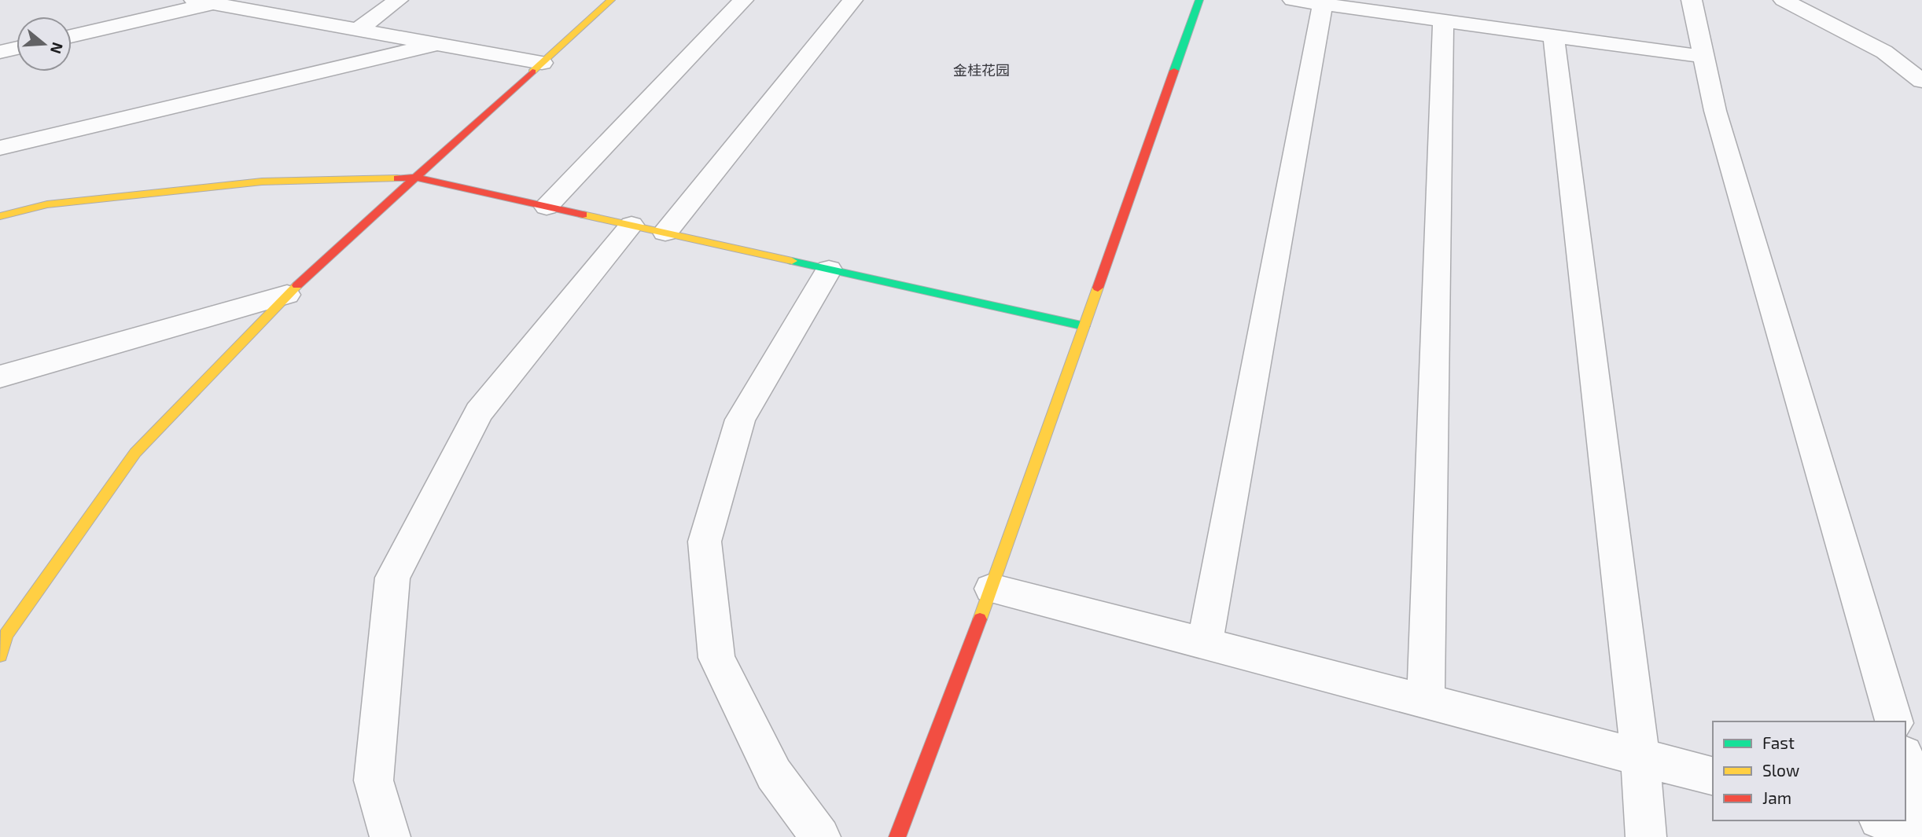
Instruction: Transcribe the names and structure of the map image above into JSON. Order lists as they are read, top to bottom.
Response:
{
  "districts": ["金桂花园"],
  "legend": ["Fast", "Slow", "Jam"],
  "north": "right"
}
